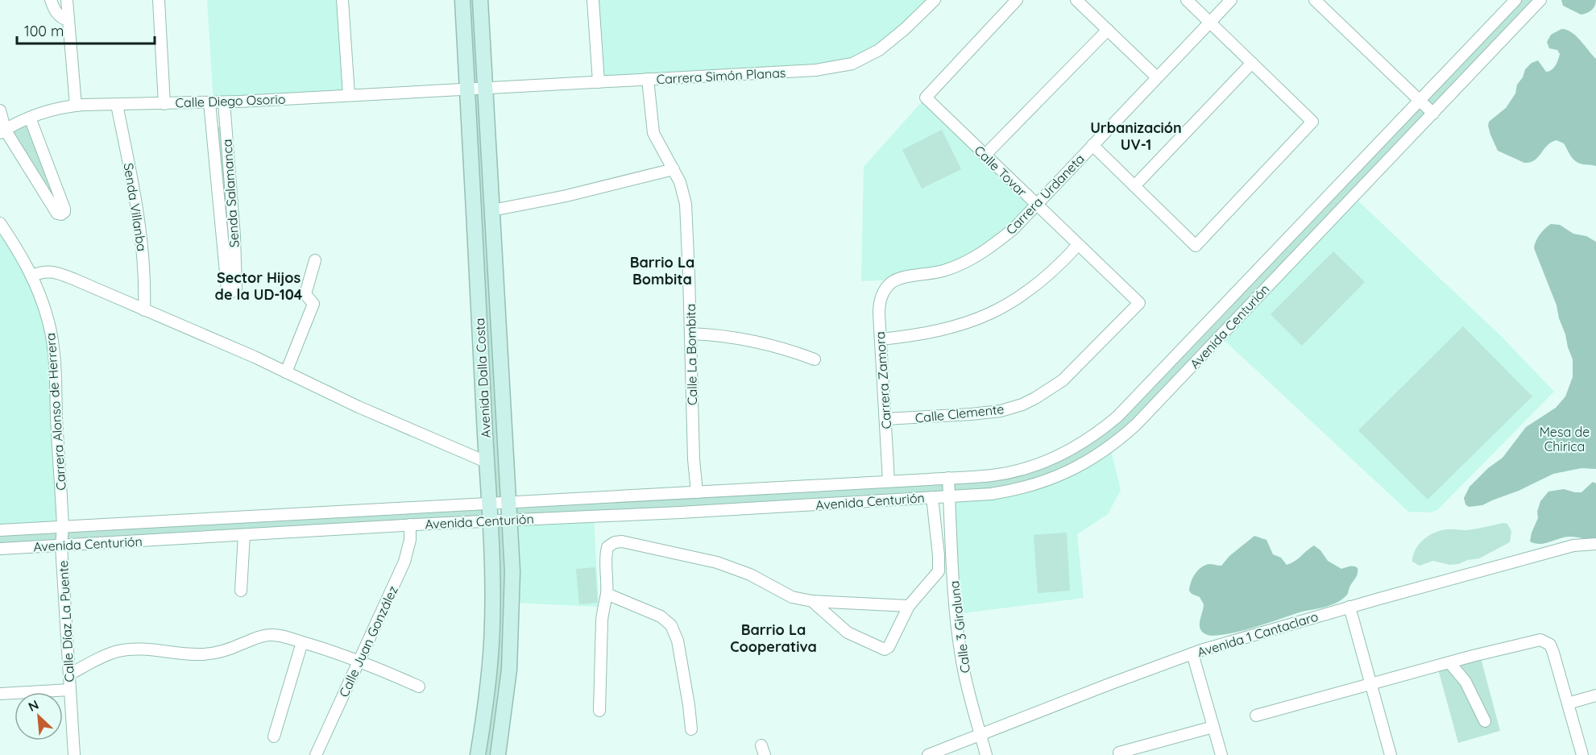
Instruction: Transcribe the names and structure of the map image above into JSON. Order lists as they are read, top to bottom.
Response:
{
  "streets": {
    "street": [
      "Carrera Simón Planas",
      "Calle Diego Osorio",
      "Calle Tovar",
      "Senda Salamanca",
      "Carrera Urdaneta",
      "Senda Villanba",
      "Avenida Centurión",
      "Calle La Bombita",
      "Avenida Dalla Costa",
      "Carrera Zamora",
      "Carrera Alonso de Herrera",
      "Calle Clemente",
      "Calle Díaz La Puente",
      "Calle 3 Giraluna",
      "Avenida 1 Cantaclaro",
      "Calle Juan González"
    ]
  },
  "crossings": [
    ["Carrera Simón Planas", "Calle Diego Osorio"],
    ["Carrera Simón Planas", "Calle La Bombita"],
    ["Carrera Simón Planas", "Avenida Dalla Costa"],
    ["Calle Diego Osorio", "Senda Salamanca"],
    ["Calle Diego Osorio", "Senda Villanba"],
    ["Calle Diego Osorio", "Avenida Dalla Costa"],
    ["Calle Tovar", "Carrera Urdaneta"],
    ["Calle Tovar", "Calle Clemente"],
    ["Carrera Urdaneta", "Carrera Zamora"],
    ["Avenida Centurión", "Calle La Bombita"],
    ["Avenida Centurión", "Avenida Dalla Costa"],
    ["Avenida Centurión", "Carrera Zamora"],
    ["Avenida Centurión", "Carrera Alonso de Herrera"],
    ["Avenida Centurión", "Calle Díaz La Puente"],
    ["Avenida Centurión", "Calle 3 Giraluna"],
    ["Avenida Centurión", "Calle Juan González"],
    ["Carrera Zamora", "Calle Clemente"],
    ["Carrera Alonso de Herrera", "Calle Díaz La Puente"],
    ["Calle 3 Giraluna", "Avenida 1 Cantaclaro"]
  ],
  "districts": [
    "Urbanización UV-1",
    "Barrio La Bombita",
    "Sector Hijos de la UD-104",
    "Barrio La Cooperativa"
  ],
  "parks": ["Mesa de Chirica"],
  "scale_bar": "100 m",
  "north": "top left"
}
